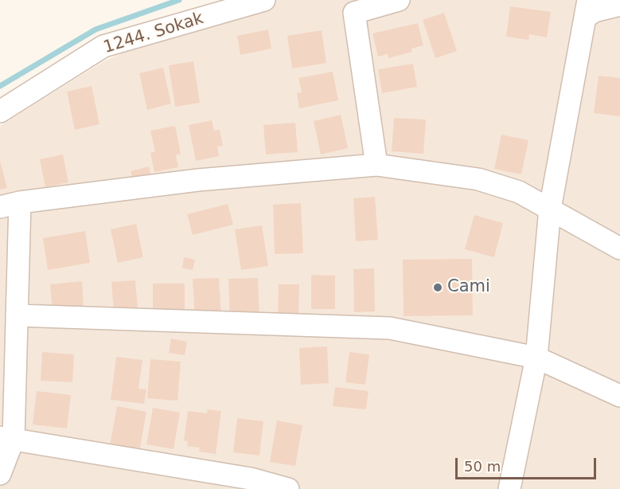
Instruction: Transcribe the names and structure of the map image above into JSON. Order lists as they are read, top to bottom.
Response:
{
  "streets": {
    "street": ["1244. Sokak"]
  },
  "places": ["Cami"],
  "scale_bar": "50 m"
}
